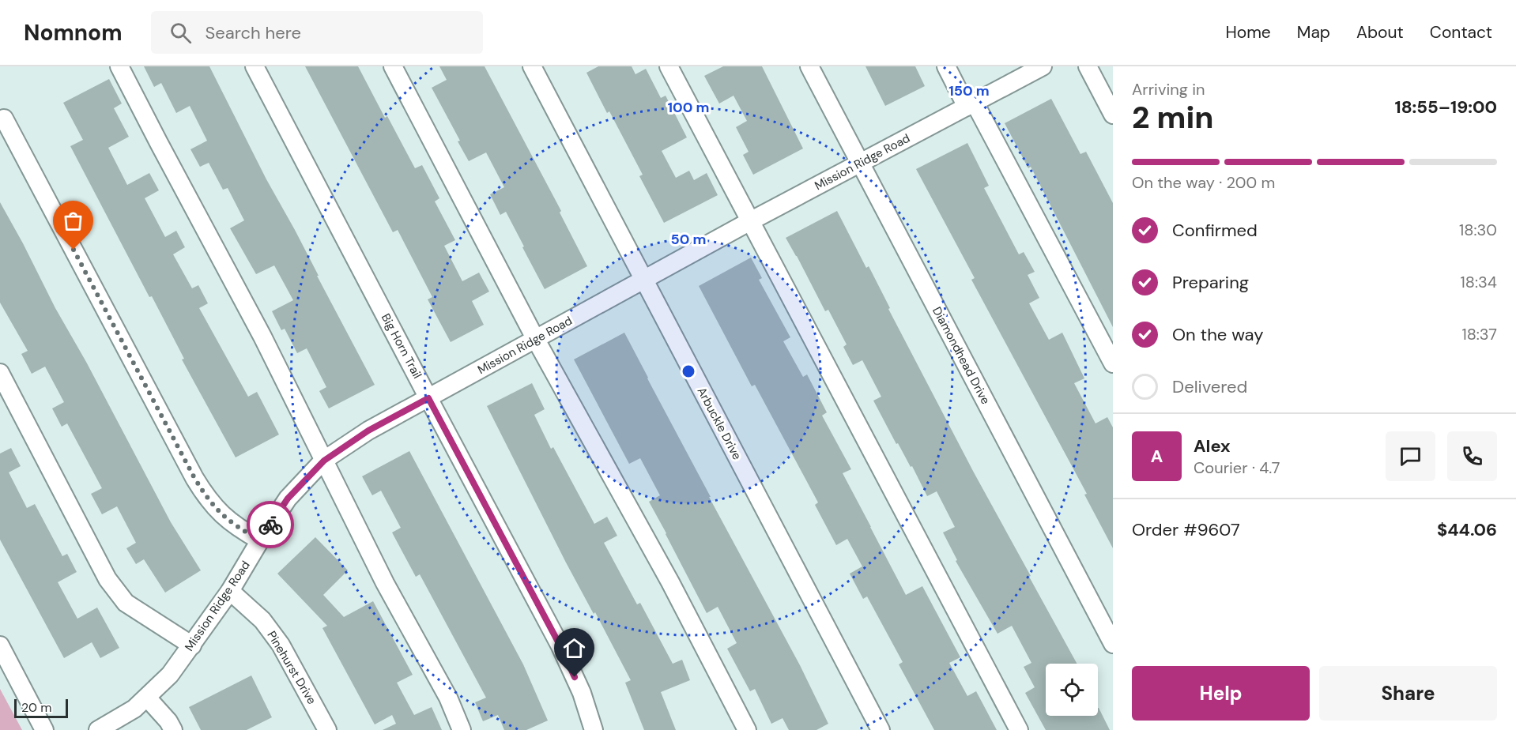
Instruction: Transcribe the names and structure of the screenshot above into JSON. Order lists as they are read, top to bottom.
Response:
{
  "streets": {
    "street": [
      "Mission Ridge Road",
      "Big Horn Trail",
      "Diamondhead Drive",
      "Arbuckle Drive",
      "Pinehurst Drive"
    ]
  },
  "crossings": [
    ["Mission Ridge Road", "Big Horn Trail"],
    ["Mission Ridge Road", "Diamondhead Drive"],
    ["Mission Ridge Road", "Arbuckle Drive"],
    ["Mission Ridge Road", "Pinehurst Drive"]
  ],
  "scale_bar": "20 m",
  "page": {
    "header": "Nomnom",
    "search": "Search here",
    "nav": [
      "Home",
      "Map",
      "About",
      "Contact"
    ],
    "heading": ["2 min", "Arriving in", "18:55–19:00"],
    "panel": [
      "Alex",
      "Courier · 4.7",
      "Order #9607",
      "$44.06"
    ],
    "bar": "On the way · 200 m",
    "list": [
      ["Confirmed", "18:30"],
      ["Preparing", "18:34"],
      ["On the way", "18:37"],
      "Delivered"
    ],
    "round": "A",
    "buttons": ["Help", "Share"],
    "scale": "20 m"
  },
  "rings": ["150 m", "100 m", "50 m"]
}
